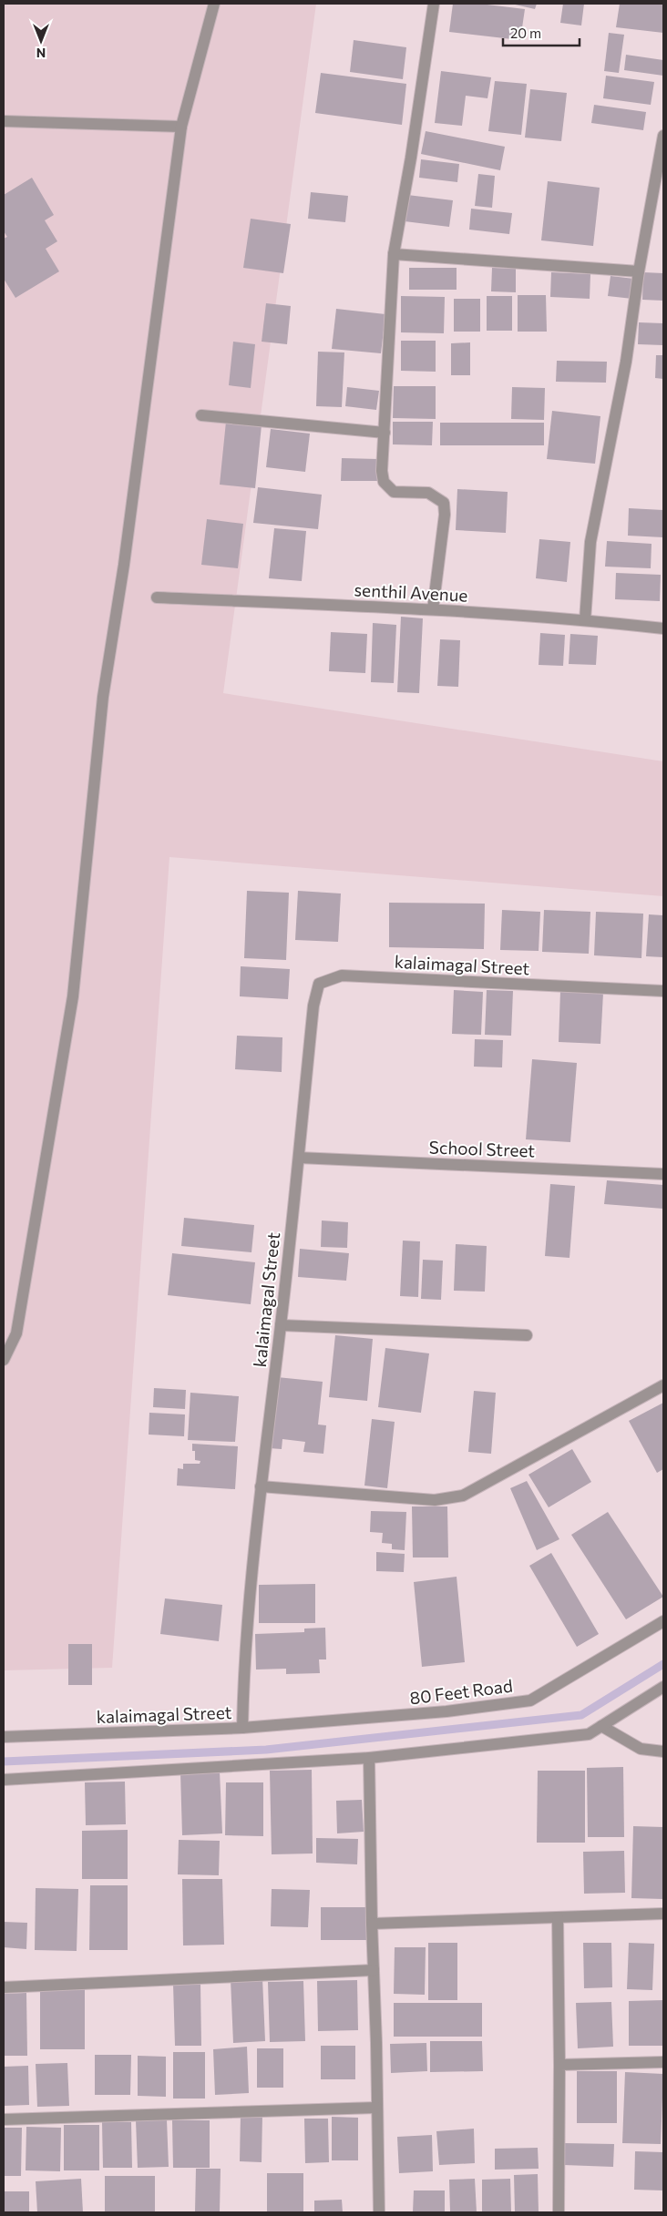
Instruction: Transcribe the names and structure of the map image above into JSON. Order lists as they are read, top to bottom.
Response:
{
  "streets": {
    "street": [
      "senthil Avenue",
      "kalaimagal Street",
      "School Street",
      "80 Feet Road"
    ]
  },
  "crossings": [
    ["kalaimagal Street", "School Street"],
    ["kalaimagal Street", "80 Feet Road"]
  ],
  "scale_bar": "20 m",
  "north": "bottom"
}
